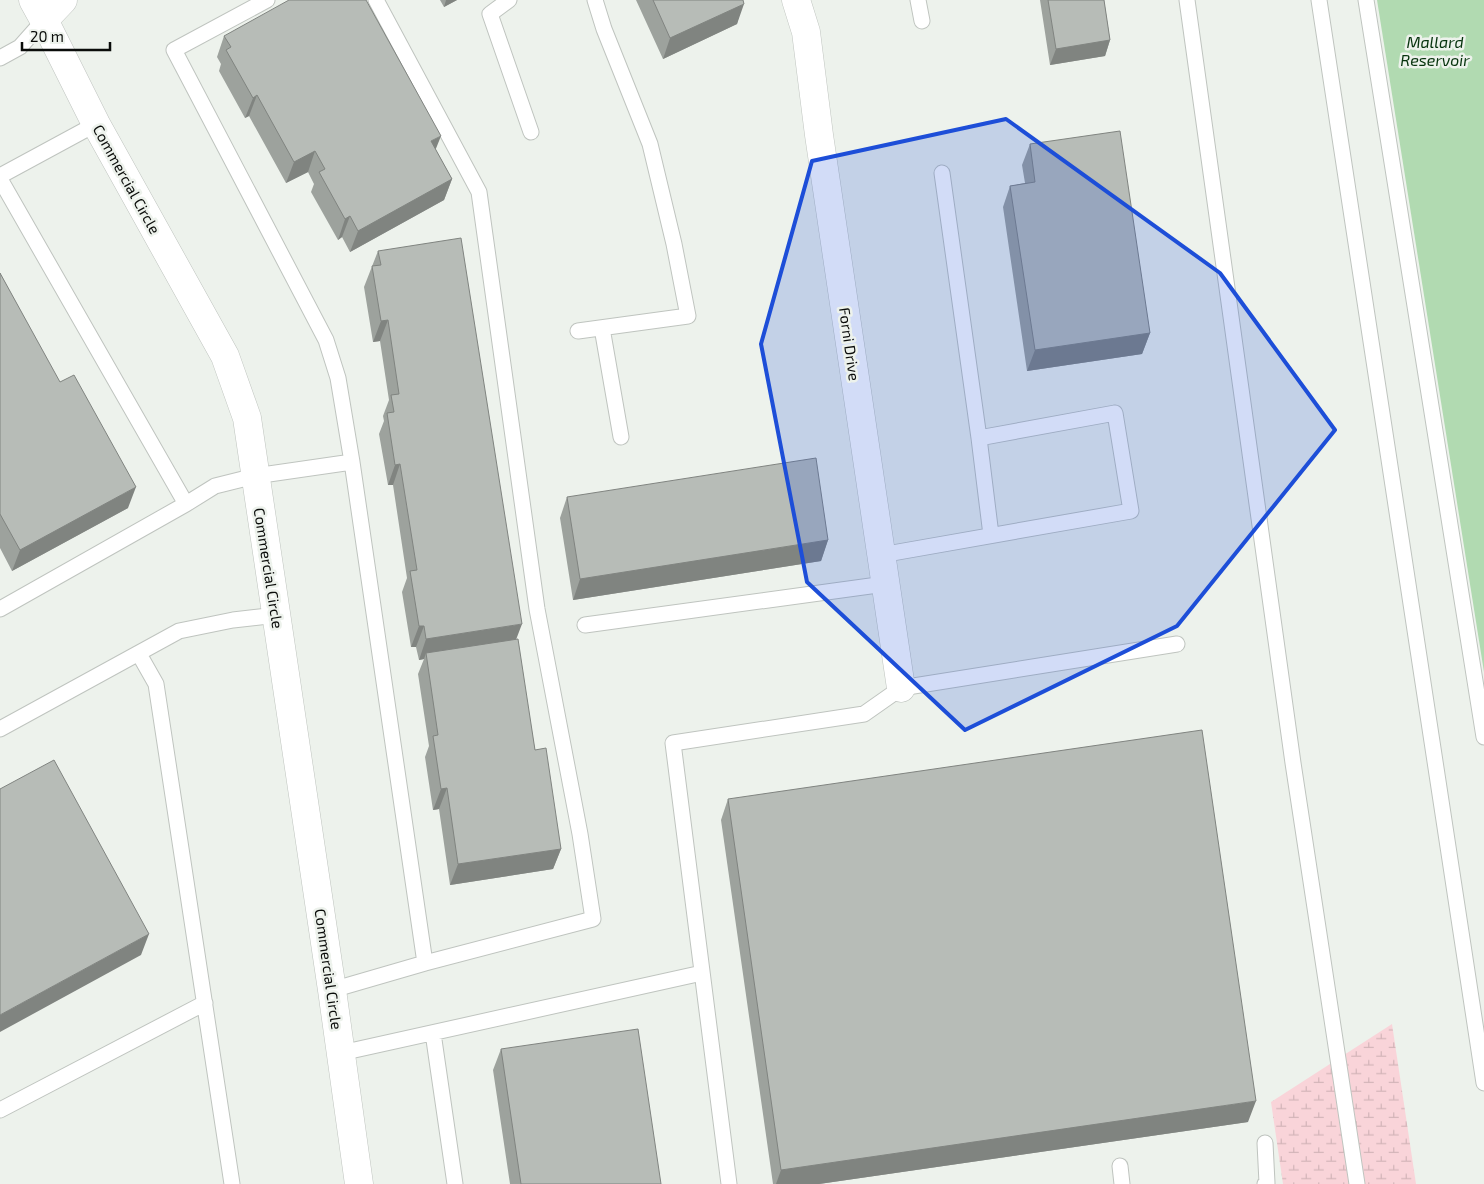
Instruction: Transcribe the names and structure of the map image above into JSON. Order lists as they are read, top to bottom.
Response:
{
  "streets": {
    "street": ["Commercial Circle", "Forni Drive"]
  },
  "water": ["Mallard Reservoir"],
  "scale_bar": "20 m"
}
